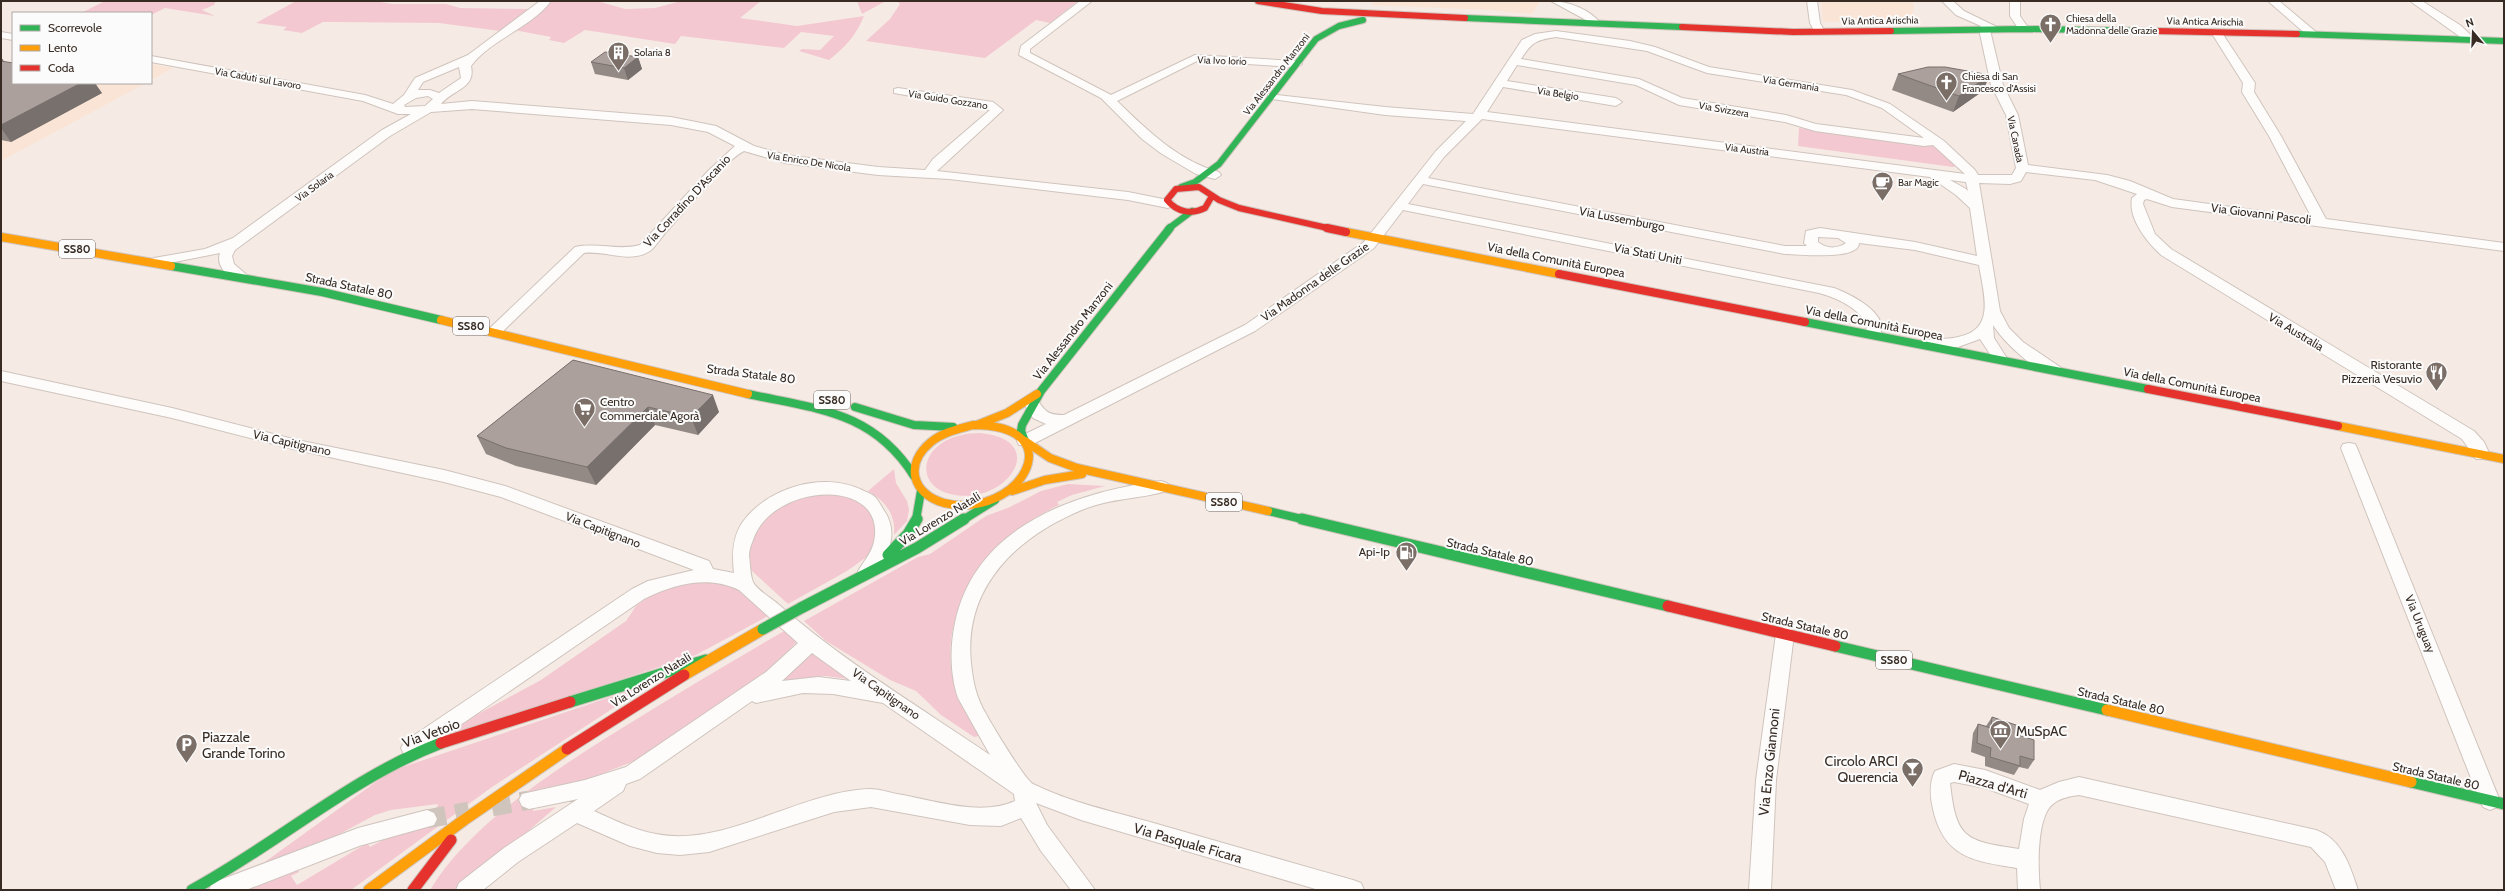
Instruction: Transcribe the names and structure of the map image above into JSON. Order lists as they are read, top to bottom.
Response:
{
  "streets": {
    "main road": [
      "Via Antica Arischia",
      "Via Alessandro Manzoni",
      "SS80",
      "Via della Comunità Europea",
      "Strada Statale 80",
      "Via Lorenzo Natali",
      "Via Vetoio"
    ],
    "street": [
      "Via Ivo Iorio",
      "Via Caduti sul Lavoro",
      "Via Germania",
      "Via Belgio",
      "Via Guido Gozzano",
      "Via Svizzera",
      "Via Canada",
      "Via Austria",
      "Via Enrico De Nicola",
      "Via Solaria",
      "Via Corradino D'Ascanio",
      "Via Giovanni Pascoli",
      "Via Lussemburgo",
      "Via Stati Uniti",
      "Via Madonna delle Grazie",
      "Via Australia",
      "Via Capitignano",
      "Via Uruguay",
      "Via Enzo Giannoni",
      "Piazza d'Arti",
      "Via Pasquale Ficara"
    ]
  },
  "crossings": [
    ["Via Antica Arischia", "Via Germania"],
    ["Via Antica Arischia", "Via Canada"],
    ["Via Ivo Iorio", "Via Alessandro Manzoni"],
    ["Via Alessandro Manzoni", "Via Austria"],
    ["Via Alessandro Manzoni", "SS80"],
    ["Via Alessandro Manzoni", "Via della Comunità Europea"],
    ["Via Alessandro Manzoni", "Via Madonna delle Grazie"],
    ["Via Alessandro Manzoni", "Strada Statale 80"],
    ["Via Alessandro Manzoni", "Via Lorenzo Natali"],
    ["Via Caduti sul Lavoro", "Via Enrico De Nicola"],
    ["Via Caduti sul Lavoro", "Via Solaria"],
    ["Via Germania", "Via Svizzera"],
    ["Via Germania", "Via Austria"],
    ["Via Germania", "Via Lussemburgo"],
    ["Via Germania", "Via della Comunità Europea"],
    ["Via Germania", "Via Madonna delle Grazie"],
    ["Via Belgio", "Via Madonna delle Grazie"],
    ["Via Guido Gozzano", "Via Enrico De Nicola"],
    ["Via Svizzera", "Via Madonna delle Grazie"],
    ["Via Canada", "Via Austria"],
    ["Via Canada", "Via Giovanni Pascoli"],
    ["Via Austria", "Via Giovanni Pascoli"],
    ["Via Austria", "Via Madonna delle Grazie"],
    ["Via Enrico De Nicola", "Via Solaria"],
    ["Via Enrico De Nicola", "Via Corradino D'Ascanio"],
    ["Via Enrico De Nicola", "Via della Comunità Europea"],
    ["Via Solaria", "Strada Statale 80"],
    ["Via Corradino D'Ascanio", "Strada Statale 80"],
    ["Via Giovanni Pascoli", "Via Australia"],
    ["Via Lussemburgo", "Via Madonna delle Grazie"],
    ["SS80", "Via Madonna delle Grazie"],
    ["SS80", "Strada Statale 80"],
    ["SS80", "Via Lorenzo Natali"],
    ["Via Stati Uniti", "Via della Comunità Europea"],
    ["Via Stati Uniti", "Via Madonna delle Grazie"],
    ["Via della Comunità Europea", "Via Madonna delle Grazie"],
    ["Via della Comunità Europea", "Via Australia"],
    ["Via Madonna delle Grazie", "Strada Statale 80"],
    ["Via Madonna delle Grazie", "Via Lorenzo Natali"],
    ["Strada Statale 80", "Via Lorenzo Natali"],
    ["Strada Statale 80", "Via Uruguay"],
    ["Strada Statale 80", "Via Enzo Giannoni"],
    ["Via Capitignano", "Via Pasquale Ficara"],
    ["Via Lorenzo Natali", "Via Vetoio"]
  ],
  "places": {
    "church": ["Chiesa della Madonna delle Grazie", "Chiesa di San Francesco d'Assisi"],
    "building": ["Solaria 8"],
    "cafe": ["Bar Magic"],
    "restaurant": ["Ristorante Pizzeria Vesuvio"],
    "supermarket": ["Centro Commerciale Agorà"],
    "fuel station": ["Api-Ip"],
    "museum": ["MuSpAC"],
    "parking": ["Piazzale Grande Torino"],
    "bar": ["Circolo ARCI Querencia"]
  },
  "legend": ["Scorrevole", "Lento", "Coda"],
  "north": "top"
}
